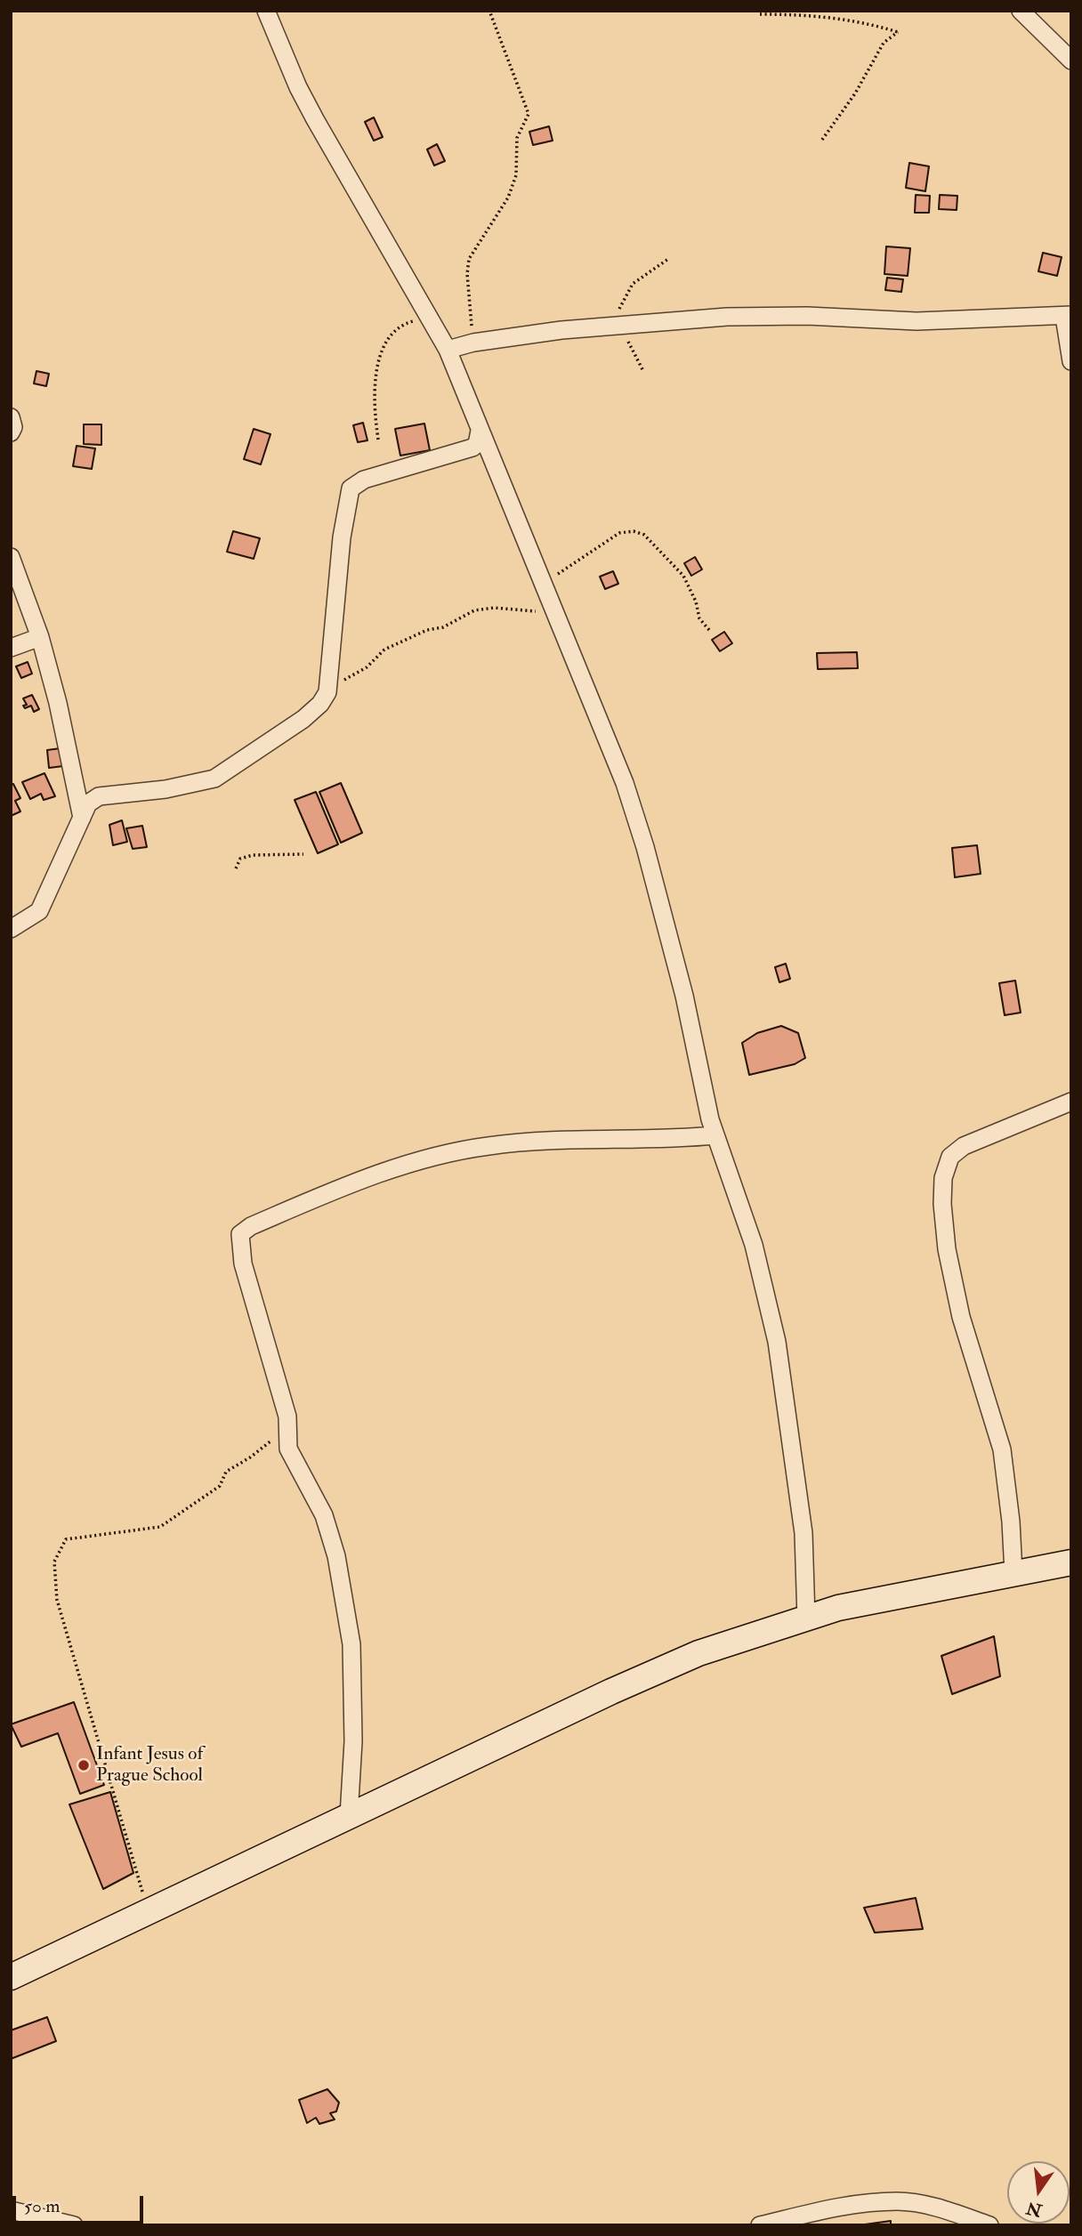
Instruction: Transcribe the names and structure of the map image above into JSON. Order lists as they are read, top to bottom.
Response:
{
  "places": ["Infant Jesus of Prague School"],
  "scale_bar": "50 m",
  "north": "bottom"
}
